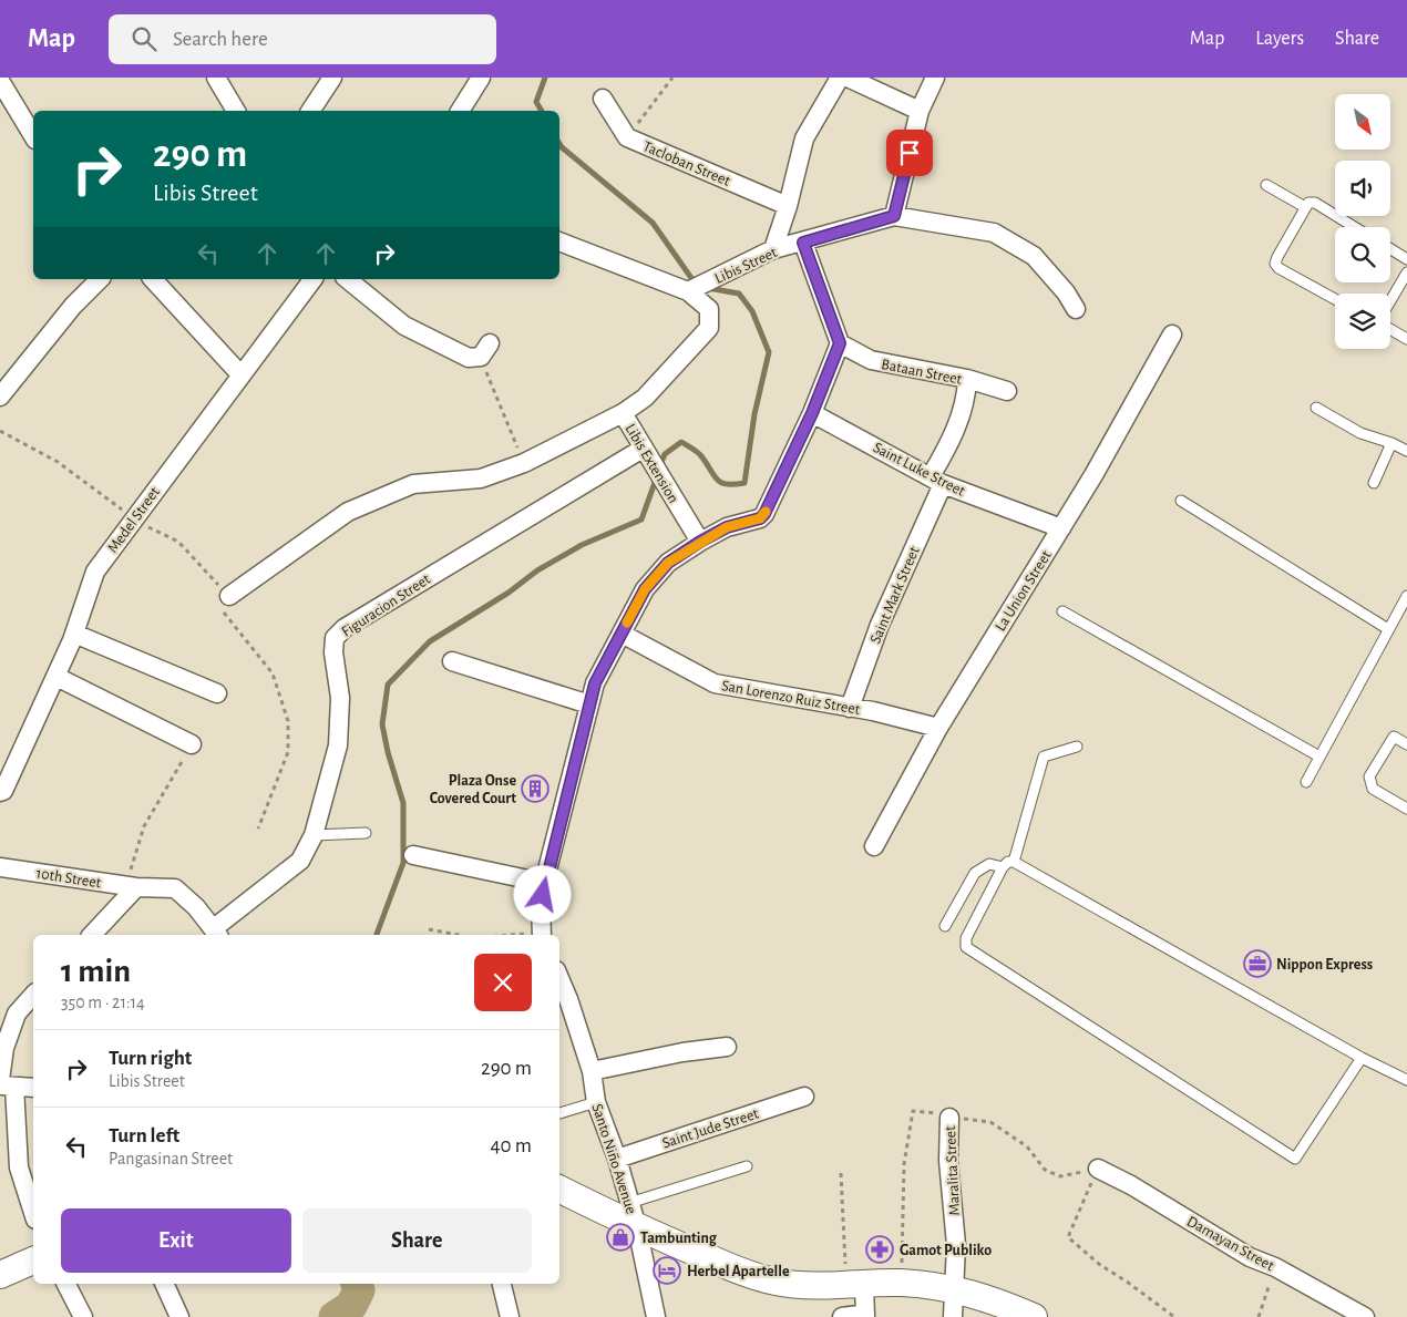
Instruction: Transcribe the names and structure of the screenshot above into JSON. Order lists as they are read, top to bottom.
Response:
{
  "streets": {
    "street": [
      "Tacloban Street",
      "Libis Street",
      "Bataan Street",
      "Libis Extension",
      "Saint Luke Street",
      "Medel Street",
      "La Union Street",
      "Saint Mark Street",
      "Figuracion Street",
      "San Lorenzo Ruiz Street",
      "10th Street",
      "Saint Jude Street",
      "Santo Niño Avenue",
      "Maralita Street",
      "Damayan Street"
    ]
  },
  "crossings": [
    ["Libis Street", "Libis Extension"],
    ["Bataan Street", "Saint Mark Street"],
    ["Libis Extension", "Figuracion Street"],
    ["Saint Luke Street", "La Union Street"],
    ["Saint Luke Street", "Saint Mark Street"],
    ["La Union Street", "San Lorenzo Ruiz Street"],
    ["Saint Mark Street", "San Lorenzo Ruiz Street"],
    ["Figuracion Street", "10th Street"],
    ["Saint Jude Street", "Santo Niño Avenue"]
  ],
  "places": {
    "building": ["Plaza Onse Covered Court"],
    "office": ["Nippon Express"],
    "shop": ["Tambunting"],
    "pharmacy": ["Gamot Publiko"],
    "hotel": ["Herbel Apartelle"]
  },
  "north": "bottom right",
  "page": {
    "header": "Map",
    "search": "Search here",
    "nav": ["Map", "Layers", "Share"],
    "turn": ["290 m", "Libis Street"],
    "heading": ["1 min", "350 m · 21:14"],
    "list": [
      {
        "name": "Turn right",
        "note": "Libis Street",
        "value": "290 m"
      },
      {
        "name": "Turn left",
        "note": "Pangasinan Street",
        "value": "40 m"
      }
    ],
    "buttons": ["Exit", "Share"]
  }
}
